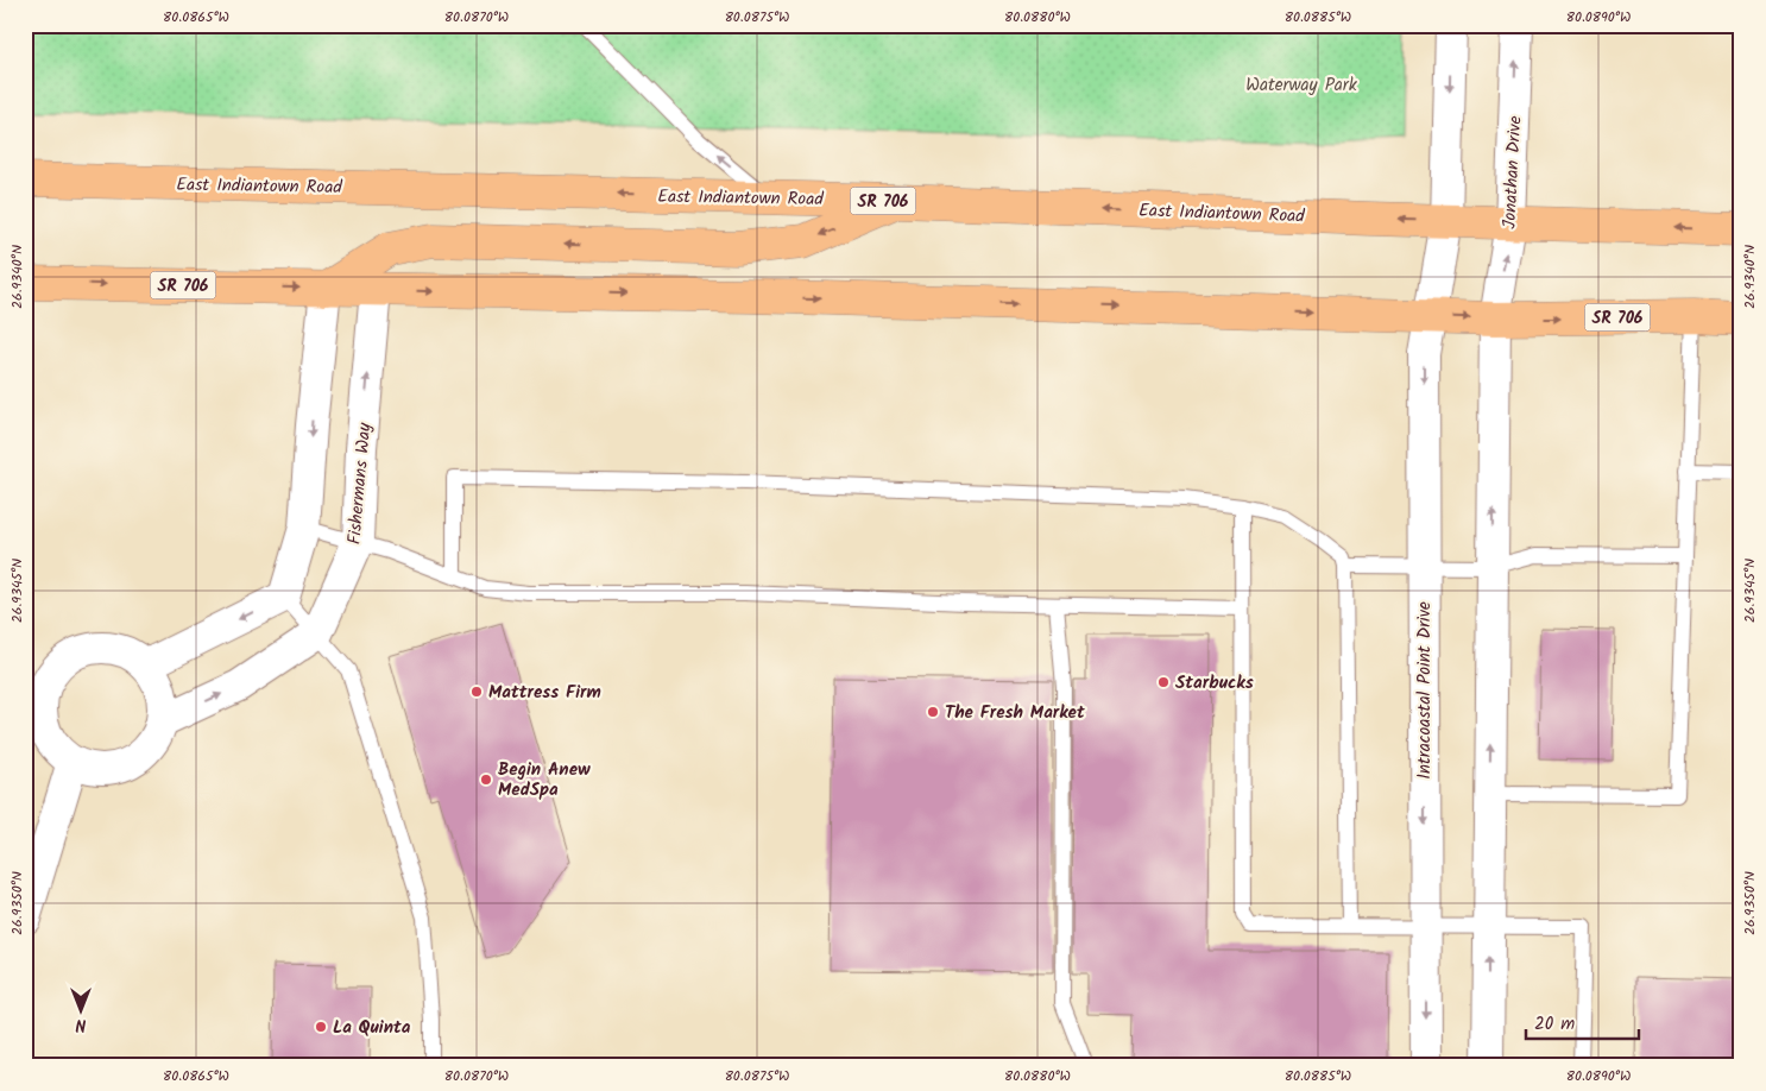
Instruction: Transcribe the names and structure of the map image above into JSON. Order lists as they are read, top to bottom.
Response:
{
  "streets": {
    "main road": ["East Indiantown Road", "SR 706"],
    "street": ["Jonathan Drive", "Fishermans Way", "Intracoastal Point Drive"]
  },
  "crossings": [
    ["Jonathan Drive", "East Indiantown Road"],
    ["Jonathan Drive", "SR 706"],
    ["East Indiantown Road", "Intracoastal Point Drive"],
    ["SR 706", "Fishermans Way"],
    ["SR 706", "Intracoastal Point Drive"]
  ],
  "parks": ["Waterway Park"],
  "places": [
    "Starbucks",
    "Mattress Firm",
    "The Fresh Market",
    "Begin Anew MedSpa",
    "La Quinta"
  ],
  "scale_bar": "20 m",
  "north": "bottom",
  "coordinates": [
    "80.0865°W",
    "80.0870°W",
    "80.0875°W",
    "80.0880°W",
    "80.0885°W",
    "80.0890°W",
    "26.9340°N",
    "26.9345°N",
    "26.9350°N"
  ]
}
